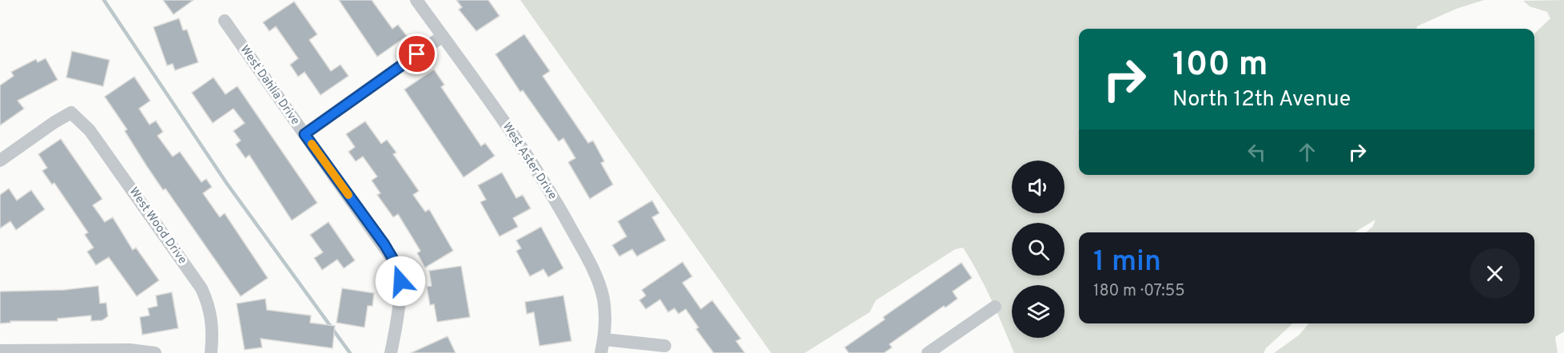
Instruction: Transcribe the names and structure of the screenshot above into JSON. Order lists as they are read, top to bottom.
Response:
{
  "streets": {
    "street": ["West Dahlia Drive", "West Aster Drive", "West Wood Drive"]
  },
  "page": {
    "turn": ["100 m", "North 12th Avenue"],
    "heading": ["1 min", "180 m · 07:55"]
  }
}
